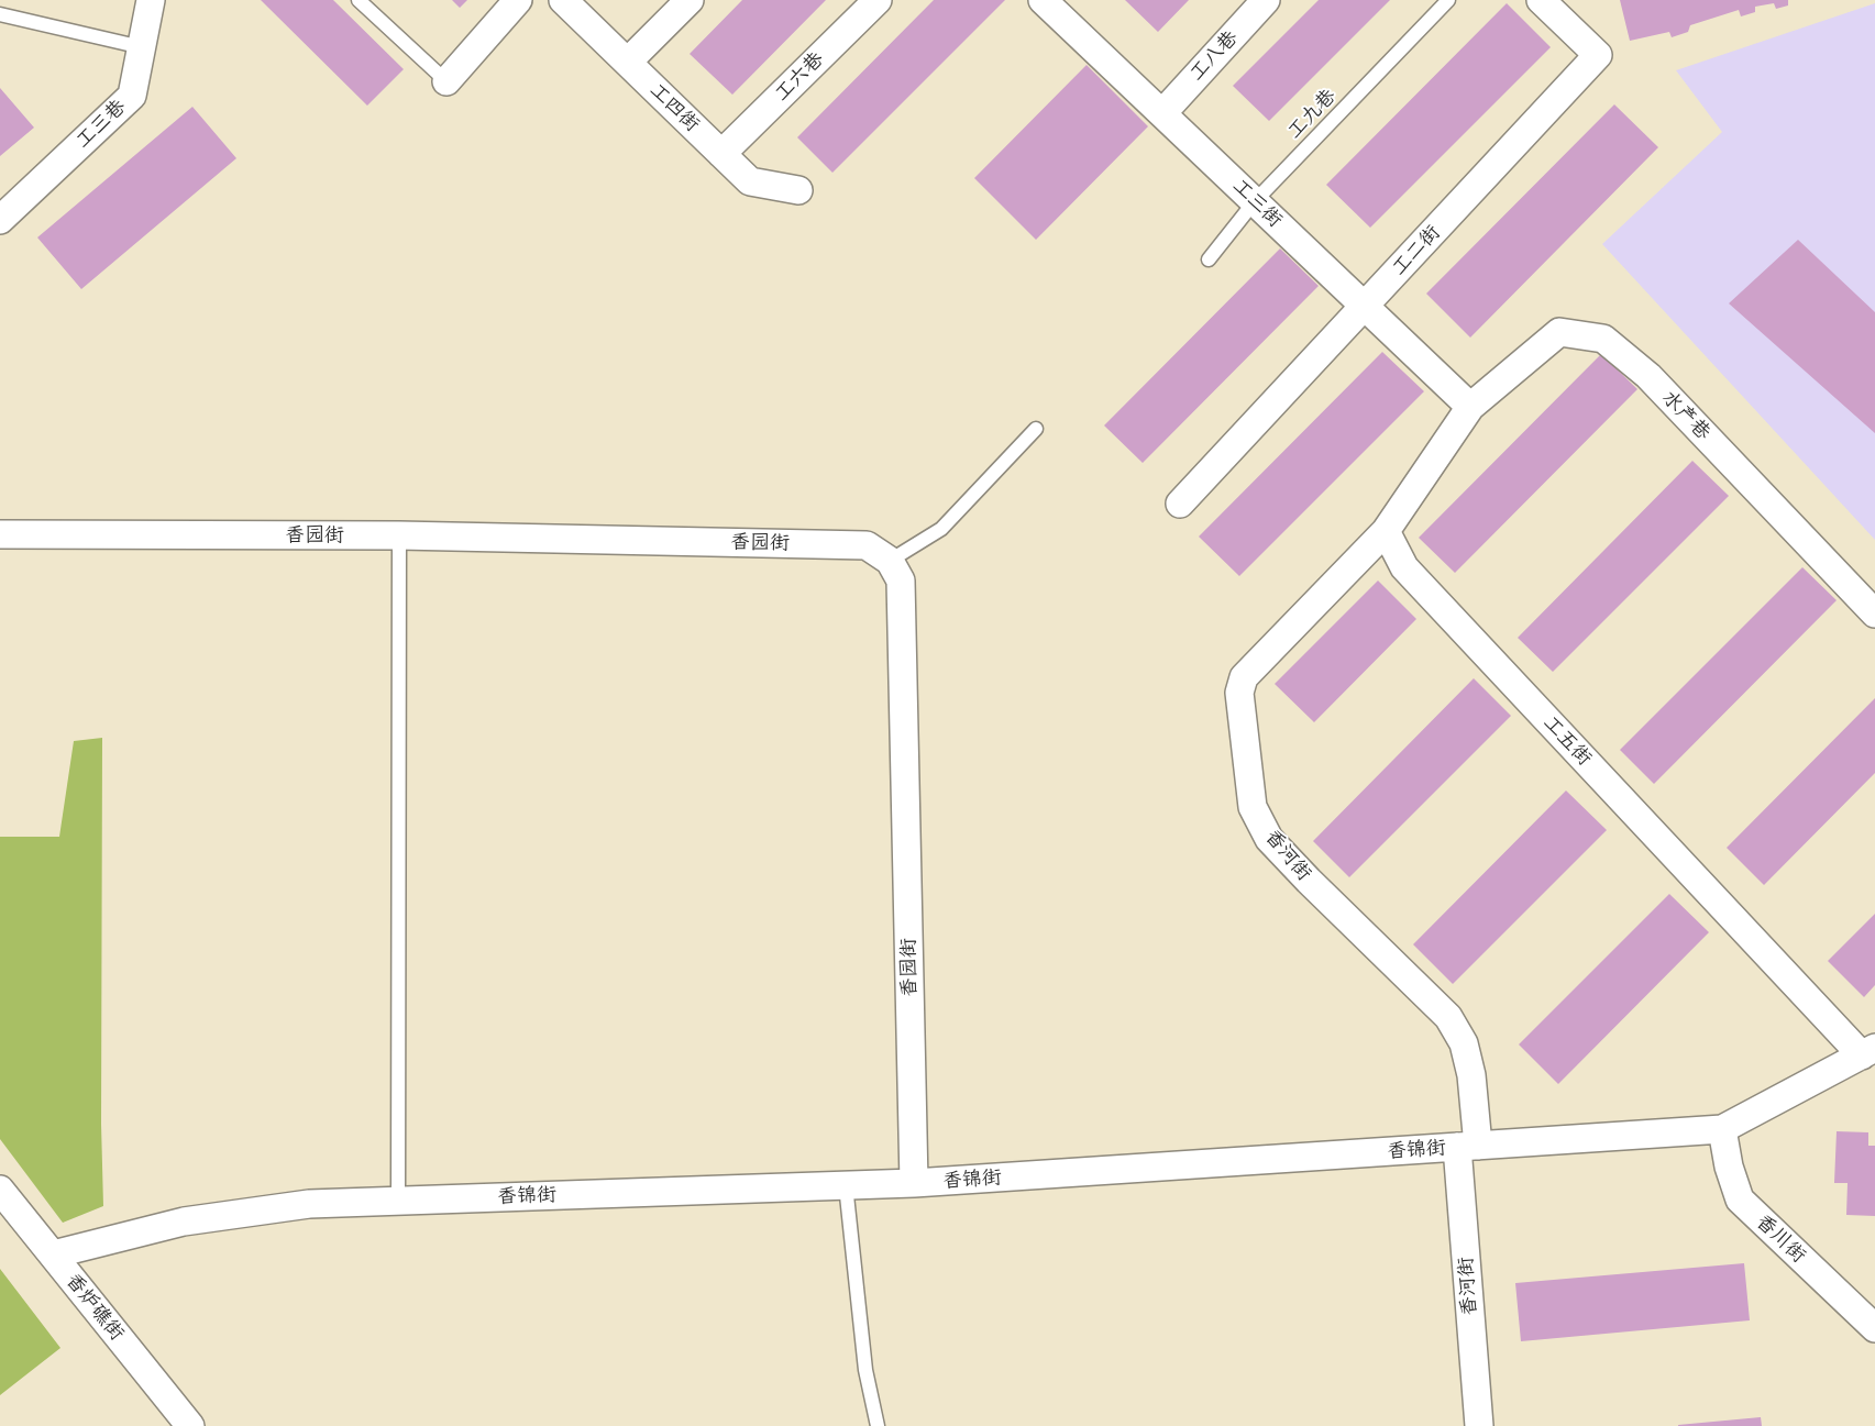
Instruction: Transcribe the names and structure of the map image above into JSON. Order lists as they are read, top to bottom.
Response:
{
  "streets": {
    "street": [
      "工八巷",
      "工六巷",
      "工四街",
      "工三巷",
      "工三街",
      "工二街",
      "水产巷",
      "香园街",
      "工五街",
      "香河街",
      "香锦街",
      "香川街",
      "香炉礁街"
    ],
    "lane": ["工九巷"]
  },
  "crossings": [
    ["工八巷", "工三街"],
    ["工六巷", "工四街"],
    ["工九巷", "工三街"],
    ["工三街", "工二街"],
    ["工三街", "水产巷"],
    ["香园街", "香锦街"],
    ["工五街", "香河街"],
    ["工五街", "香锦街"],
    ["香河街", "香锦街"],
    ["香锦街", "香川街"],
    ["香锦街", "香炉礁街"]
  ]
}
